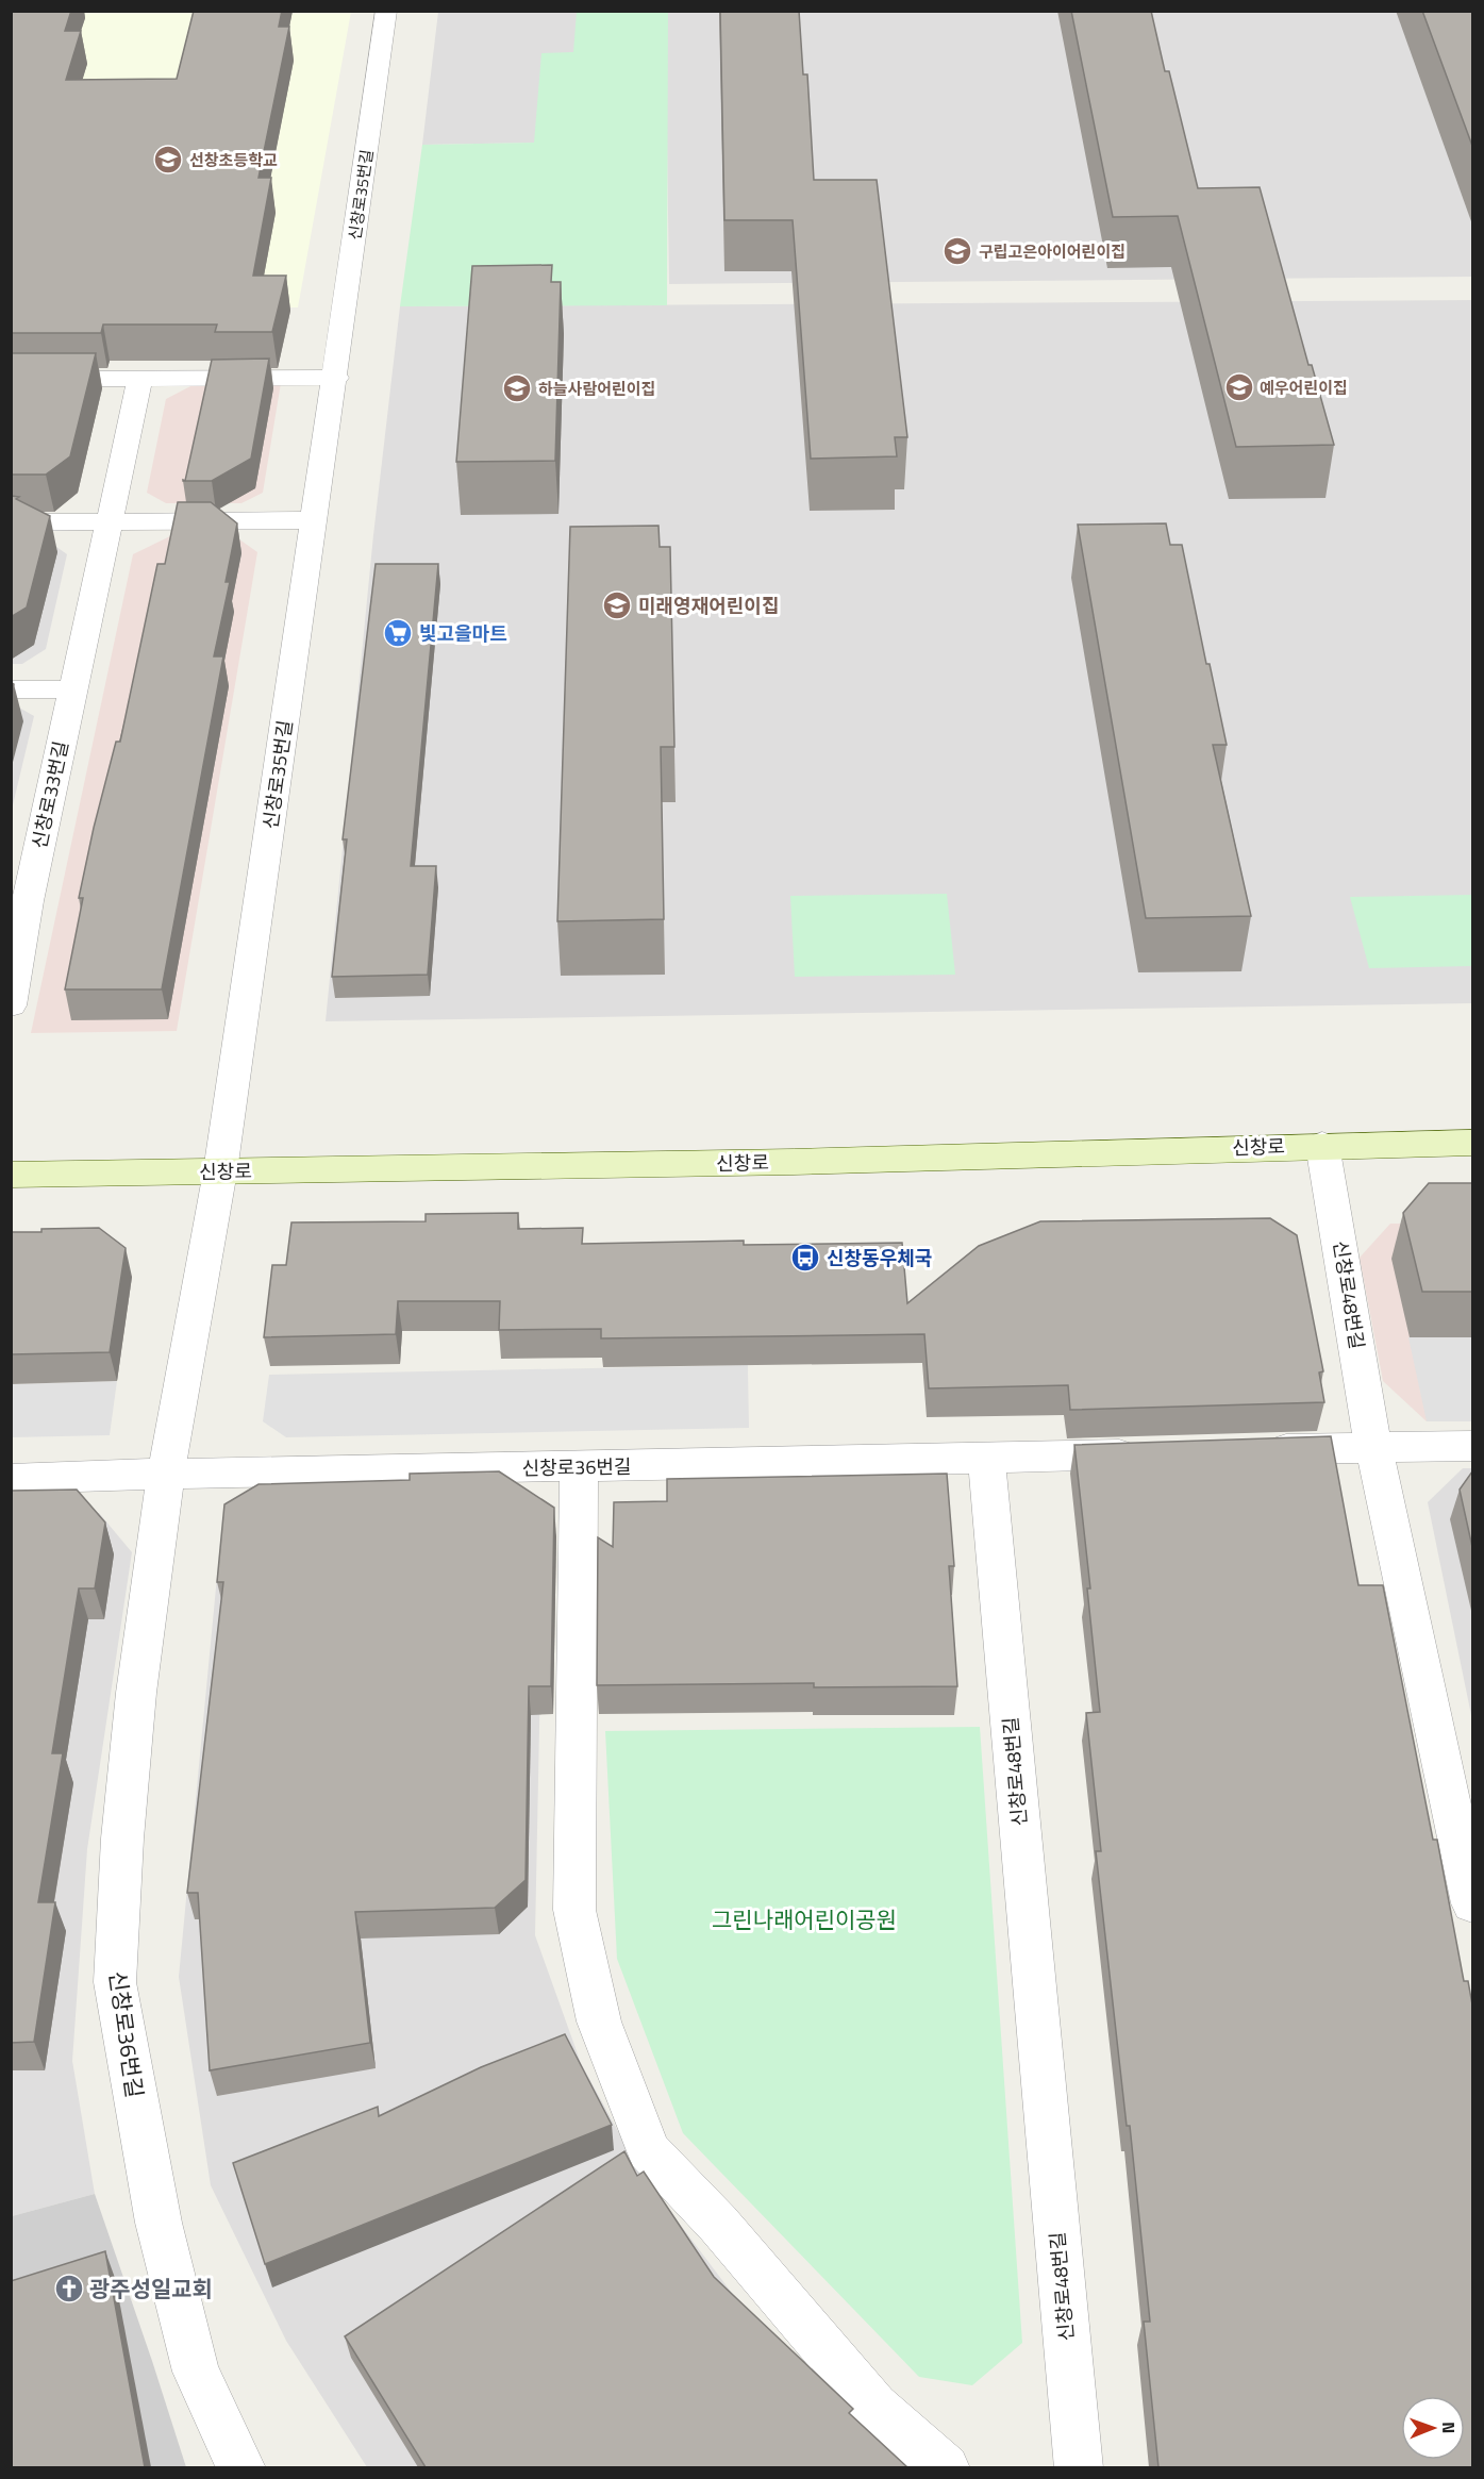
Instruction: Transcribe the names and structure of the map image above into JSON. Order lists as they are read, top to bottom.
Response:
{
  "streets": {
    "main road": ["신창로"],
    "street": [
      "신창로35번길",
      "신창로33번길",
      "신창로48번길",
      "신창로36번길"
    ]
  },
  "crossings": [
    ["신창로35번길", "신창로"],
    ["신창로35번길", "신창로36번길"],
    ["신창로", "신창로48번길"],
    ["신창로", "신창로36번길"],
    ["신창로48번길", "신창로36번길"]
  ],
  "parks": ["그린나래어린이공원"],
  "places": {
    "school or university": [
      "선창초등학교",
      "구립고은아이어린이집",
      "예우어린이집",
      "하늘사람어린이집",
      "미래영재어린이집"
    ],
    "supermarket": ["빛고을마트"],
    "bus stop": ["신창동우체국"],
    "church": ["광주성일교회"]
  },
  "north": "right"
}
